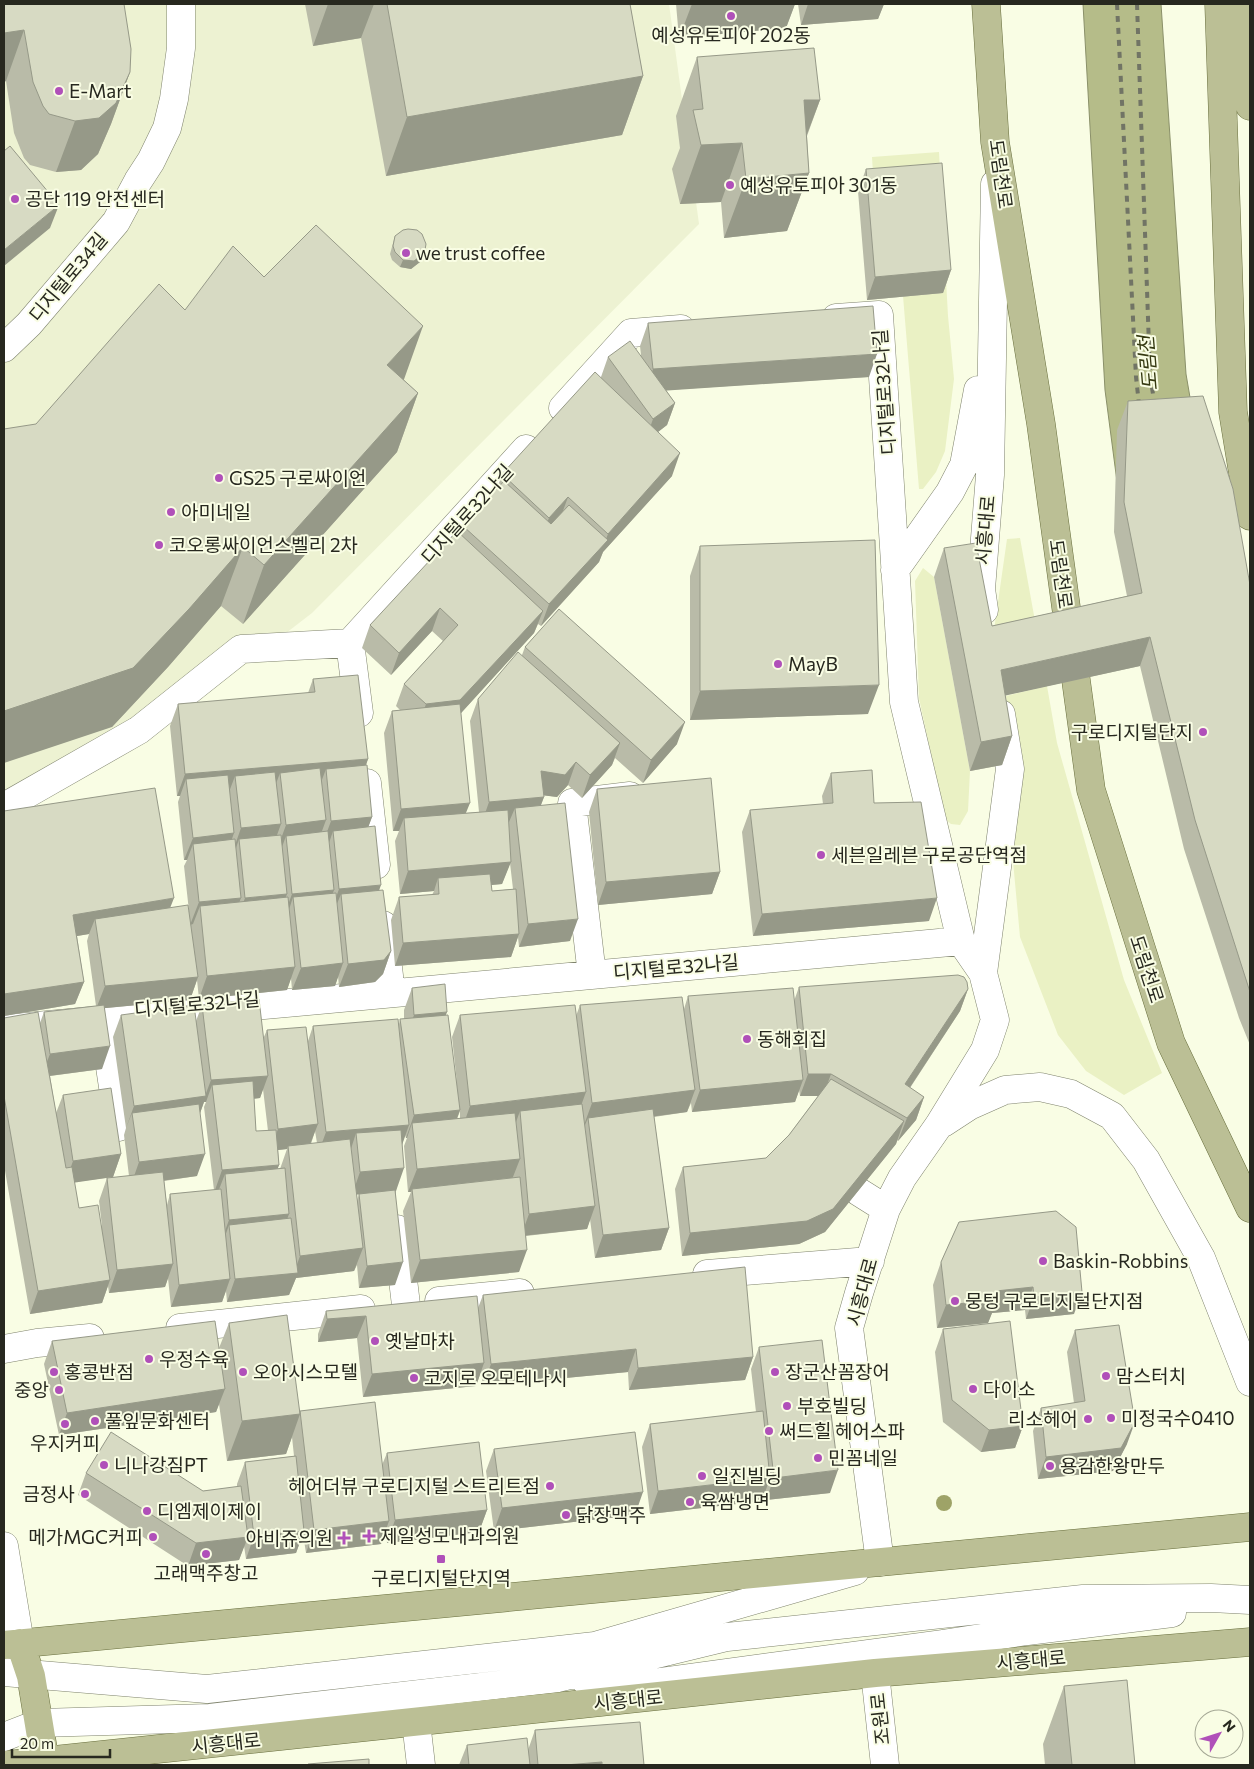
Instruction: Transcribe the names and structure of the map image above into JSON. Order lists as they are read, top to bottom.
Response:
{
  "streets": {
    "main road": ["도림천로", "시흥대로"],
    "street": ["디지털로34길", "디지털로32나길", "조원로"]
  },
  "crossings": [
    ["도림천로", "시흥대로"],
    ["디지털로32나길", "시흥대로"],
    ["시흥대로", "조원로"]
  ],
  "water": ["도림천"],
  "places": {
    "other": [
      "예성유토피아 202동",
      "E-Mart",
      "예성유토피아 301동",
      "공단 119 안전센터",
      "we trust coffee",
      "GS25 구로싸이언",
      "아미네일",
      "코오롱싸이언스벨리 2차",
      "MayB",
      "구로디지털단지",
      "세븐일레븐 구로공단역점",
      "동해회집",
      "Baskin-Robbins",
      "뭉텅 구로디지털단지점",
      "옛날마차",
      "우정수육",
      "홍콩반점",
      "오아시스모텔",
      "장군산꼼장어",
      "맘스터치",
      "코지로 오모테나시",
      "다이소",
      "중앙",
      "부호빌딩",
      "미정국수0410",
      "리소헤어",
      "풀잎문화센터",
      "우지커피",
      "써드힐 헤어스파",
      "민꼼네일",
      "니나강짐PT",
      "용감한왕만두",
      "일진빌딩",
      "헤어더뷰 구로디지털 스트리트점",
      "금정사",
      "육쌈냉면",
      "디엠제이제이",
      "닭장맥주",
      "메가MGC커피",
      "고래맥주창고"
    ],
    "health": ["제일성모내과의원", "아비쥬의원"],
    "transit": ["구로디지털단지역"]
  },
  "scale_bar": "20 m",
  "north": "top right"
}
